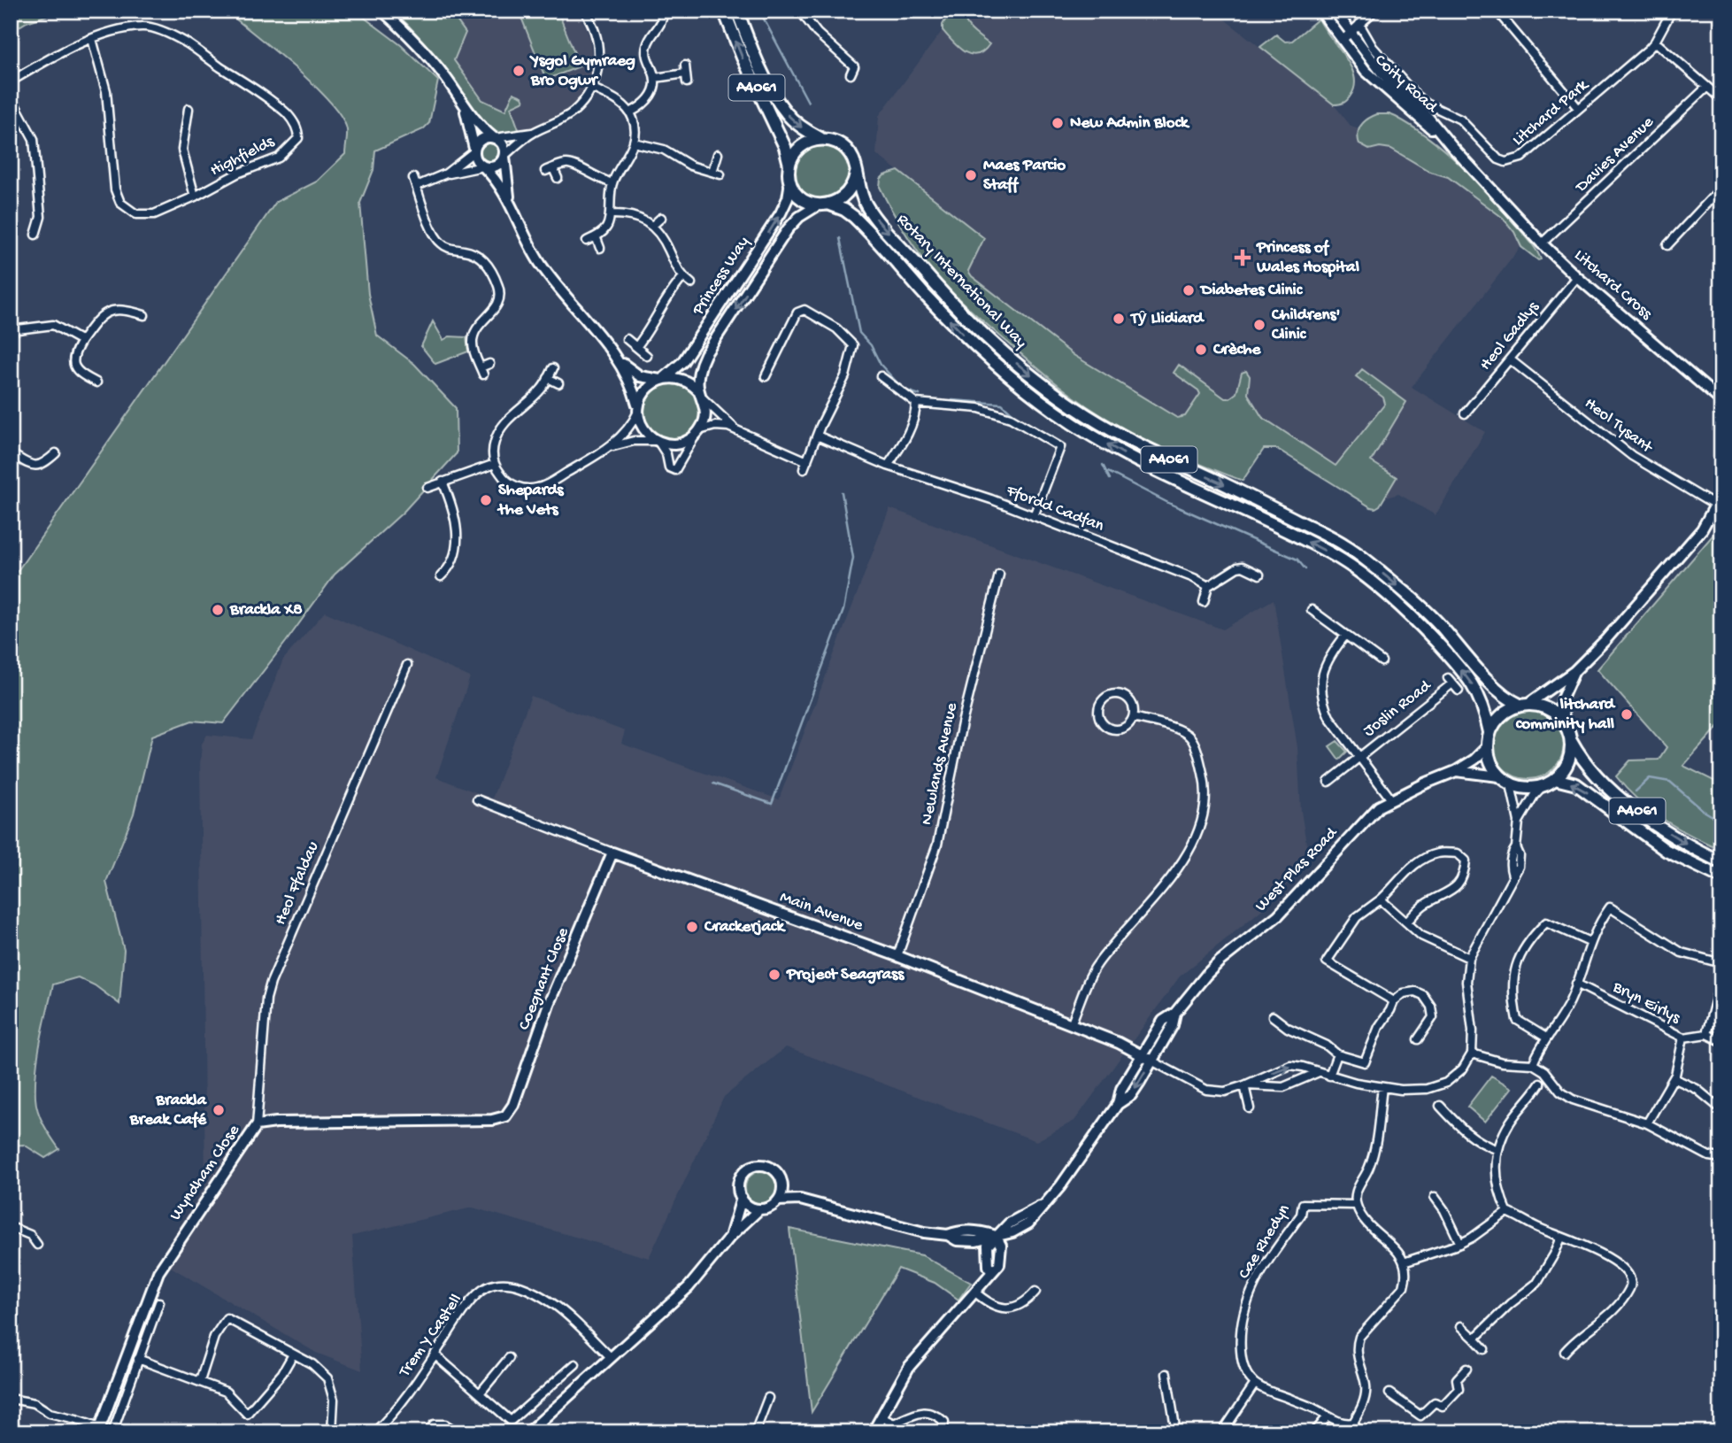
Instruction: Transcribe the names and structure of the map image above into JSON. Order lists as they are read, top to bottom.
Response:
{
  "streets": {
    "main road": ["A4061", "Rotary International Way"],
    "street": [
      "Coity Road",
      "Litchard Park",
      "Davies Avenue",
      "Highfields",
      "Princess Way",
      "Litchard Cross",
      "Heol Gadlys",
      "Heol Tysant",
      "Ffordd Cadfan",
      "Joslin Road",
      "Newlands Avenue",
      "West Plas Road",
      "Heol Ffaldau",
      "Main Avenue",
      "Coegnant Close",
      "Bryn Eirlys",
      "Wyndham Close",
      "Cae Rhedyn",
      "Trem Y Castell"
    ]
  },
  "crossings": [
    ["Coity Road", "Litchard Cross"],
    ["A4061", "Princess Way"],
    ["A4061", "Rotary International Way"],
    ["A4061", "West Plas Road"],
    ["Davies Avenue", "Litchard Cross"],
    ["Princess Way", "Rotary International Way"],
    ["Rotary International Way", "West Plas Road"],
    ["Litchard Cross", "Heol Gadlys"],
    ["Heol Gadlys", "Heol Tysant"],
    ["Joslin Road", "West Plas Road"],
    ["Newlands Avenue", "Main Avenue"],
    ["West Plas Road", "Main Avenue"],
    ["Heol Ffaldau", "Wyndham Close"],
    ["Main Avenue", "Coegnant Close"],
    ["Coegnant Close", "Wyndham Close"]
  ],
  "places": {
    "other": [
      "Ysgol Gymraeg Bro Ogwr",
      "New Admin Block",
      "Maes Parcio Staff",
      "Diabetes Clinic",
      "Tŷ Llidiard",
      "Childrens' Clinic",
      "Crèche",
      "Shepards the Vets",
      "Brackla X8",
      "litchard comminity hall",
      "Crackerjack",
      "Project Seagrass",
      "Brackla Break Café"
    ],
    "health": ["Princess of Wales Hospital"]
  }
}
